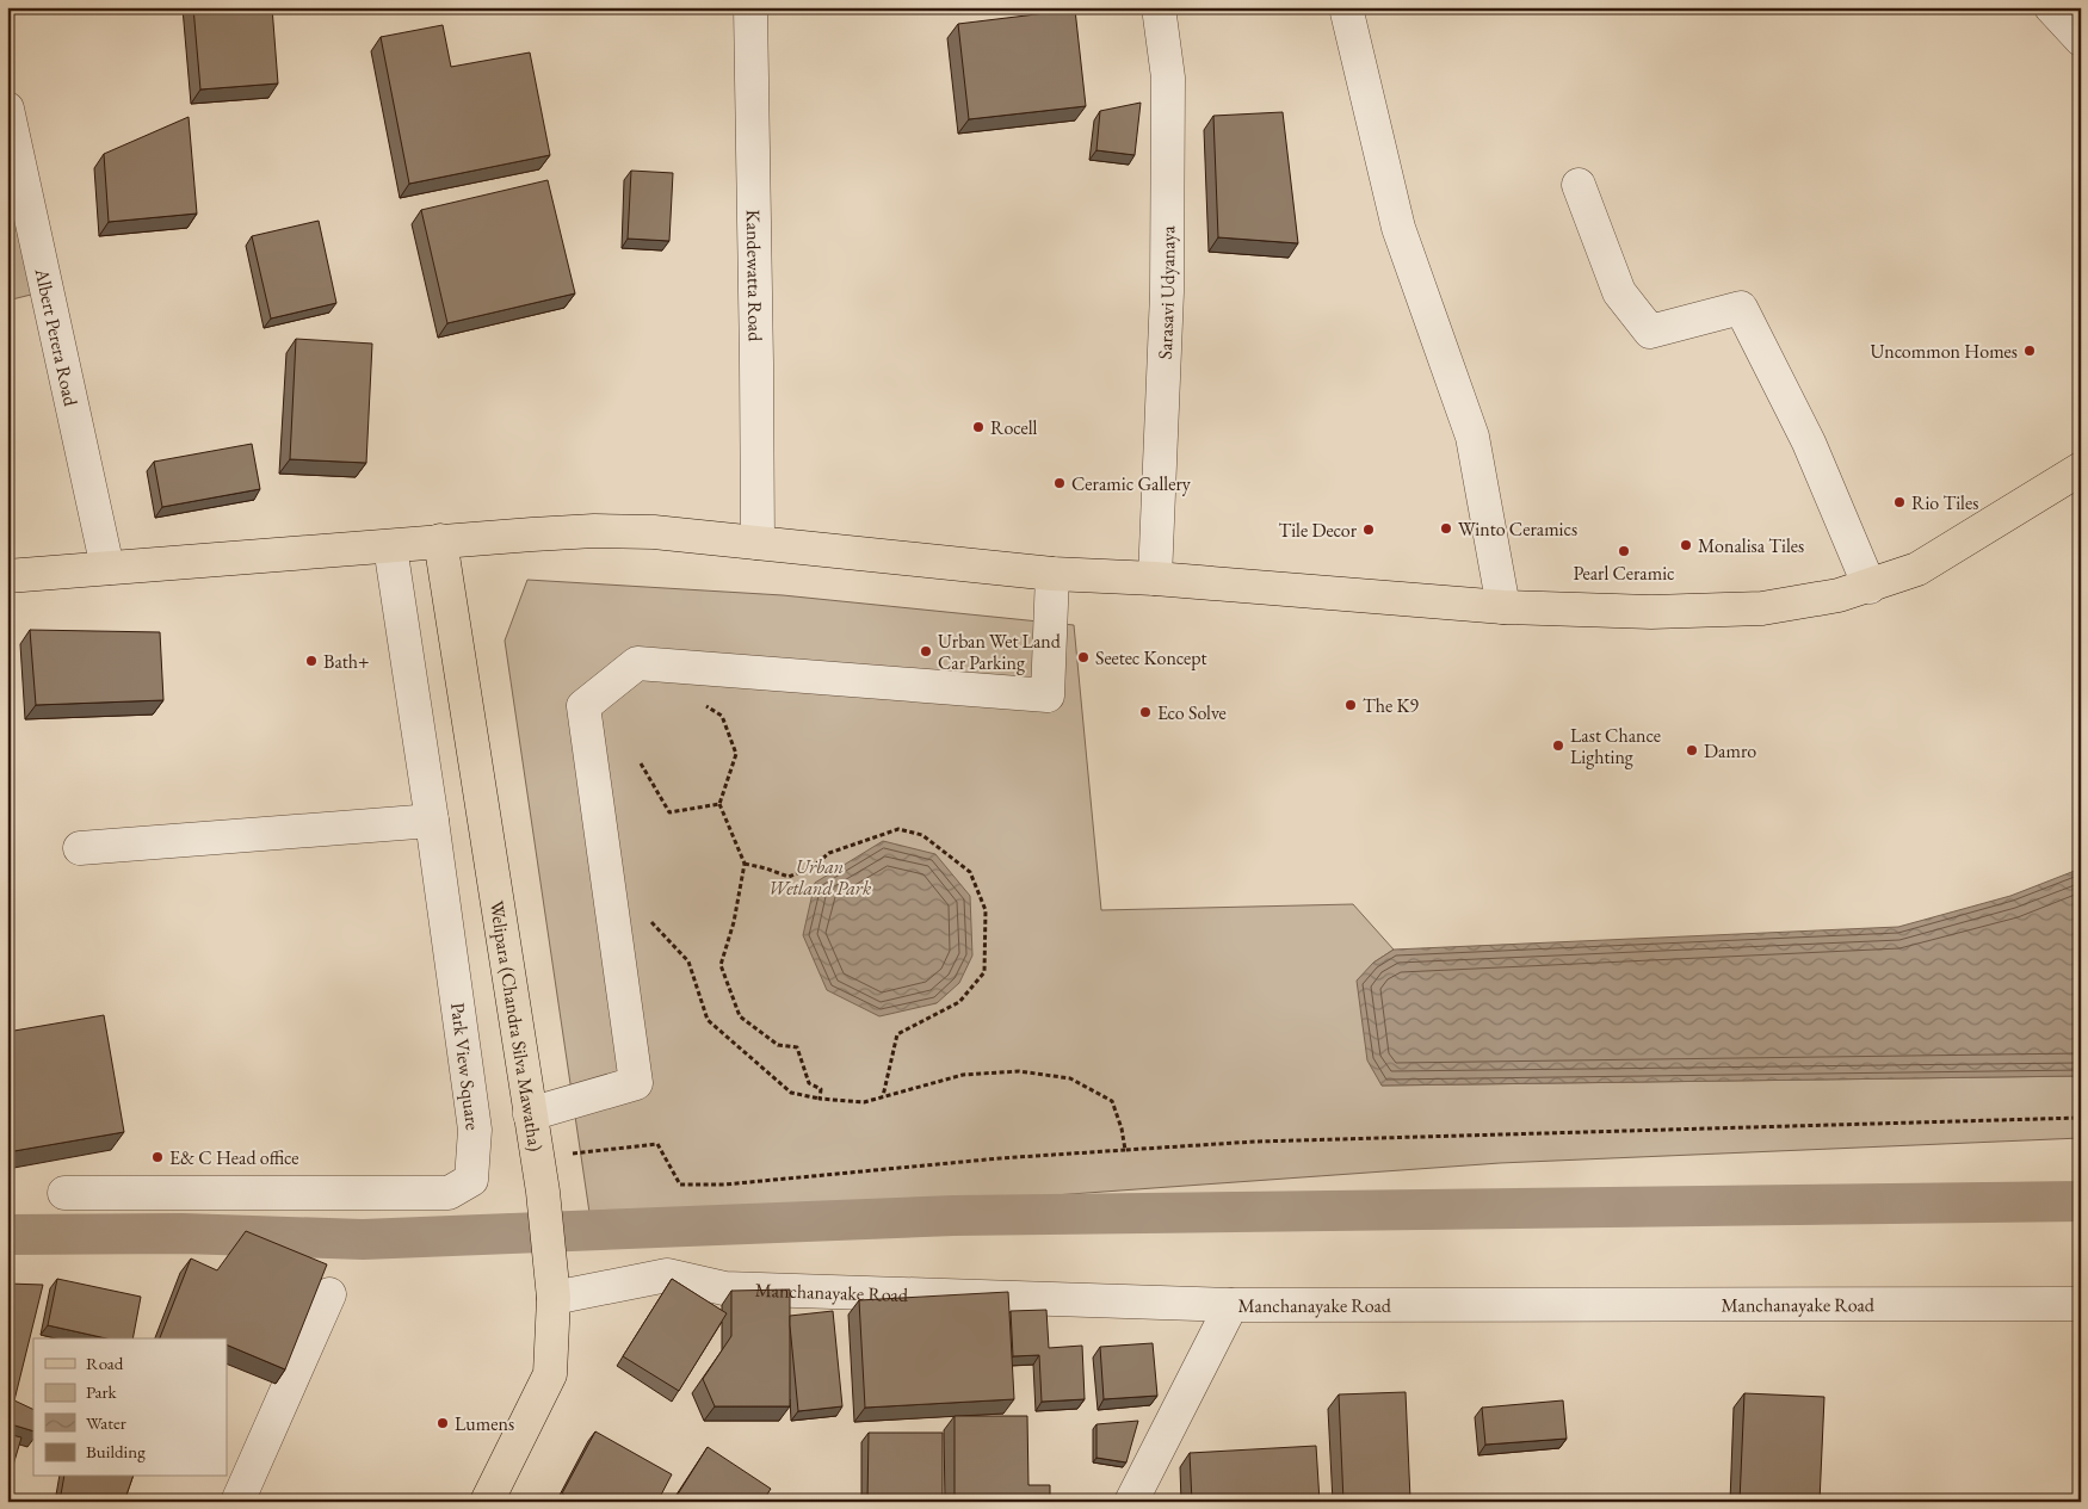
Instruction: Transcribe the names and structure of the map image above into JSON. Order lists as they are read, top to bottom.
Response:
{
  "streets": {
    "main road": ["Welipara (Chandra Silva Mawatha)"],
    "street": [
      "Kandewatta Road",
      "Sarasavi Udyanaya",
      "Albert Perera Road",
      "Park View Square",
      "Manchanayake Road"
    ]
  },
  "crossings": [
    ["Welipara (Chandra Silva Mawatha)", "Manchanayake Road"]
  ],
  "parks": ["Urban Wetland Park"],
  "places": [
    "Uncommon Homes",
    "Rocell",
    "Ceramic Gallery",
    "Rio Tiles",
    "Winto Ceramics",
    "Tile Decor",
    "Monalisa Tiles",
    "Pearl Ceramic",
    "Urban Wet Land Car Parking",
    "Seetec Koncept",
    "Bath+",
    "The K9",
    "Eco Solve",
    "Last Chance Lighting",
    "Damro",
    "E& C Head office",
    "Lumens"
  ],
  "legend": [
    "Road",
    "Park",
    "Water",
    "Building"
  ]
}
